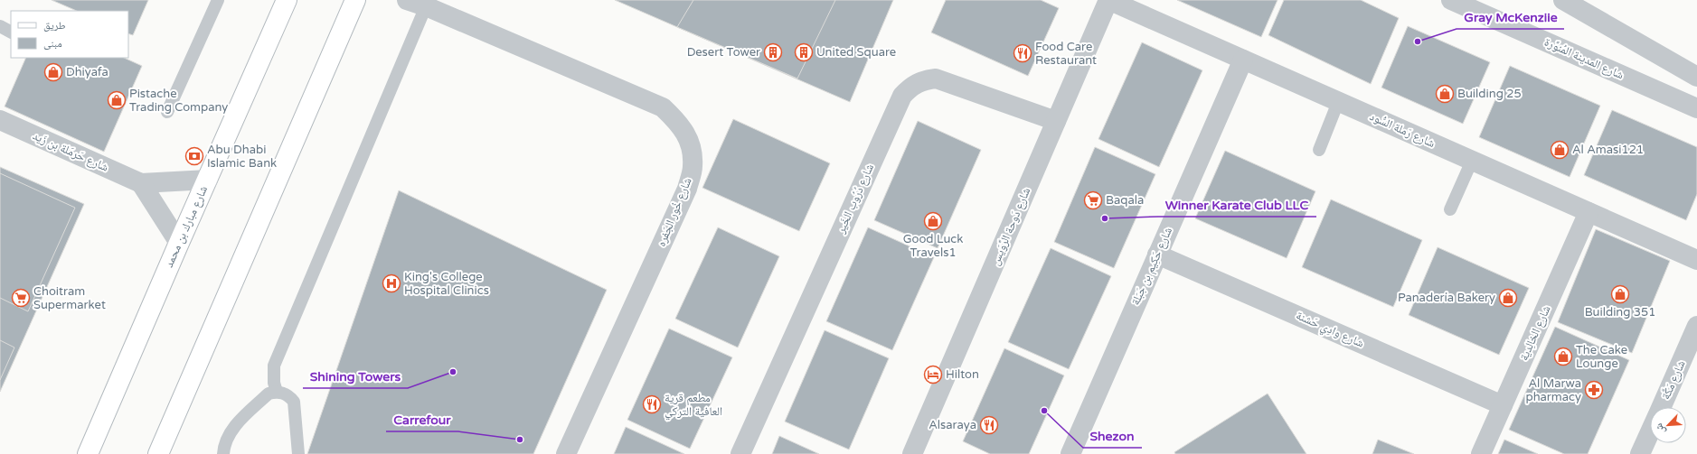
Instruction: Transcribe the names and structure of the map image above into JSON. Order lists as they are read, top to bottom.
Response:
{
  "streets": {
    "main road": ["شارع مبارك بن محمد"],
    "street": [
      "شارع المدينة المُنوَّرة",
      "شارع رَملة السُّود",
      "شارع حَرمَلة بن زَيد",
      "شارع دُرُوب الخَير",
      "شارع خُور الجَفره",
      "شارع دَوحة الرِّوَيس",
      "شارع حَكِيم بن جَبَلة",
      "شارع وادِي حَشنة",
      "شارع الخالِدية",
      "شارع مَكَّة"
    ]
  },
  "crossings": [
    ["شارع رَملة السُّود", "شارع دَوحة الرِّوَيس"],
    ["شارع رَملة السُّود", "شارع حَكِيم بن جَبَلة"],
    ["شارع رَملة السُّود", "شارع الخالِدية"],
    ["شارع حَرمَلة بن زَيد", "شارع مبارك بن محمد"],
    ["شارع دُرُوب الخَير", "شارع دَوحة الرِّوَيس"],
    ["شارع حَكِيم بن جَبَلة", "شارع وادِي حَشنة"],
    ["شارع وادِي حَشنة", "شارع الخالِدية"]
  ],
  "places": {
    "other": [
      "Gray McKenziie",
      "Winner Karate Club LLC",
      "Shining Towers",
      "Shezon",
      "Carrefour"
    ],
    "building": ["Desert Tower", "United Square"],
    "restaurant": ["Food Care Restaurant", "مطعم قرية العافية التركي", "Alsaraya"],
    "shop": [
      "Dhiyafa",
      "Building 25",
      "Pistache Trading Company",
      "Al Amasi121",
      "Good Luck Travels1",
      "Building 351",
      "Panadería Bakery",
      "The Cake Lounge"
    ],
    "bank": ["Abu Dhabi Islamic Bank"],
    "supermarket": ["Baqala", "Choitram Supermarket"],
    "hospital": ["King's College Hospital Clinics"],
    "hotel": ["Hilton"],
    "pharmacy": ["Al Marwa pharmacy"]
  },
  "legend": ["طريق", "مبنى"],
  "north": "bottom left"
}
